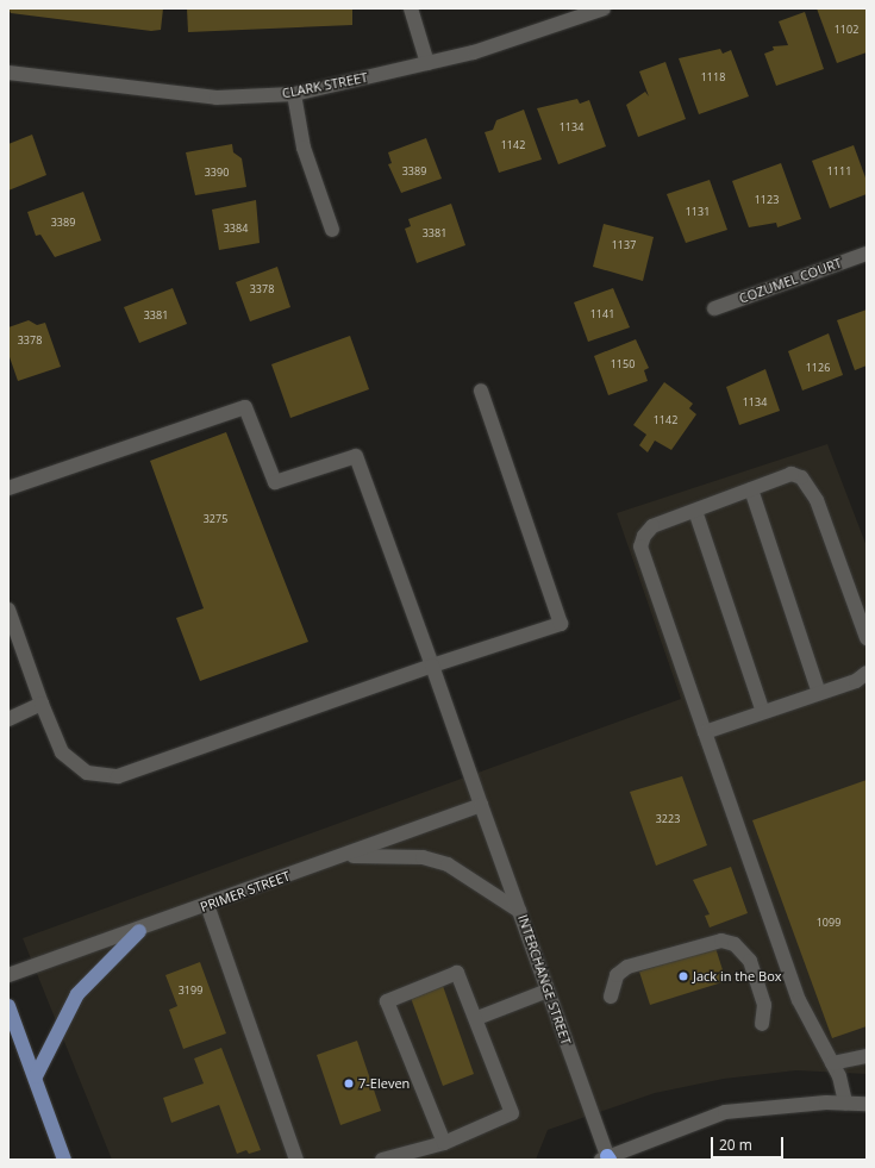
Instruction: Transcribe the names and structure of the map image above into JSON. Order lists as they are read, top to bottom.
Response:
{
  "streets": {
    "street": [
      "CLARK STREET",
      "COZUMEL COURT",
      "PRIMER STREET",
      "INTERCHANGE STREET"
    ]
  },
  "crossings": [
    ["PRIMER STREET", "INTERCHANGE STREET"]
  ],
  "places": ["Jack in the Box", "7-Eleven"],
  "house_numbers": [
    "1102",
    "1118",
    "1134",
    "1142",
    "3389",
    "1111",
    "3390",
    "1123",
    "1131",
    "3389",
    "3384",
    "3381",
    "1137",
    "3378",
    "1141",
    "3381",
    "3378",
    "1150",
    "1126",
    "1134",
    "1142",
    "3275",
    "3223",
    "1099",
    "3199"
  ],
  "scale_bar": "20 m"
}
